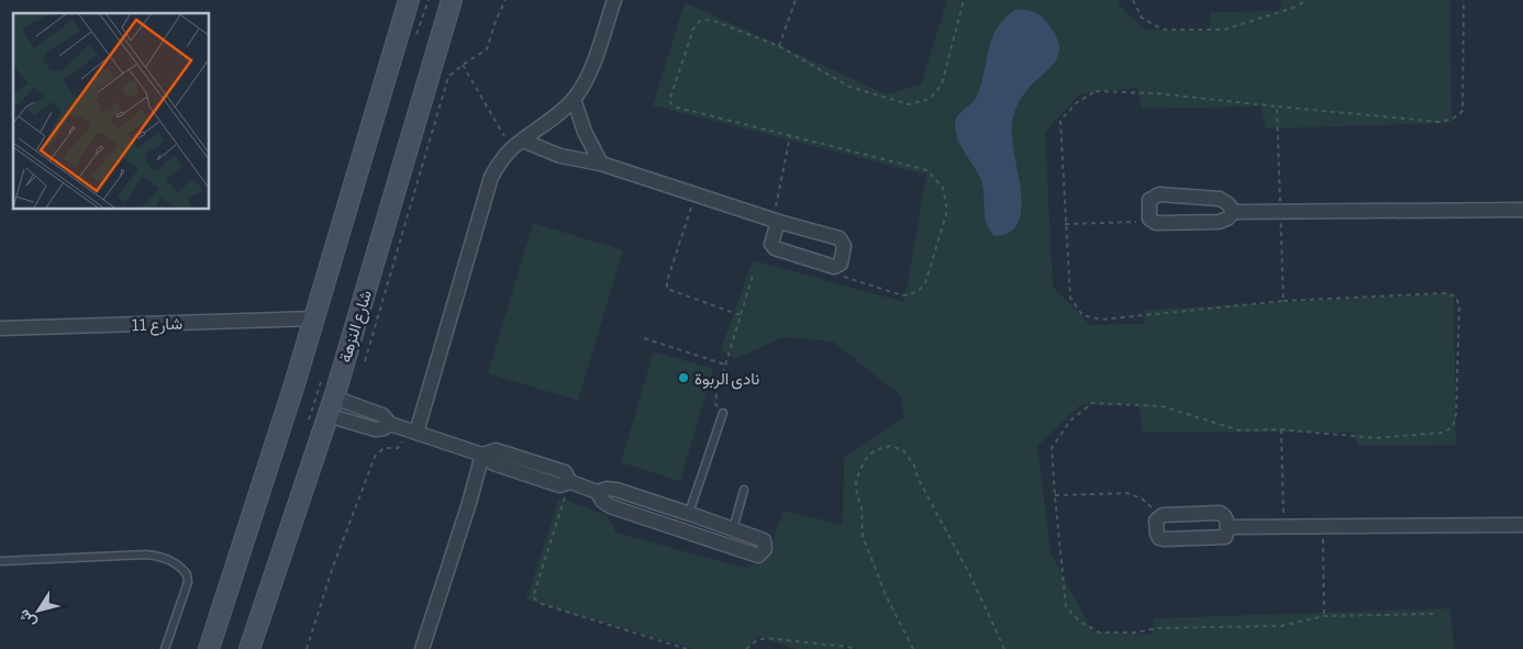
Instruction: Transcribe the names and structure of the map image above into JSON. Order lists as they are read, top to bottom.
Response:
{
  "streets": {
    "main road": ["شارع النزهة"],
    "street": ["شارع 11"]
  },
  "places": ["نادى الربوة"],
  "north": "bottom left"
}
